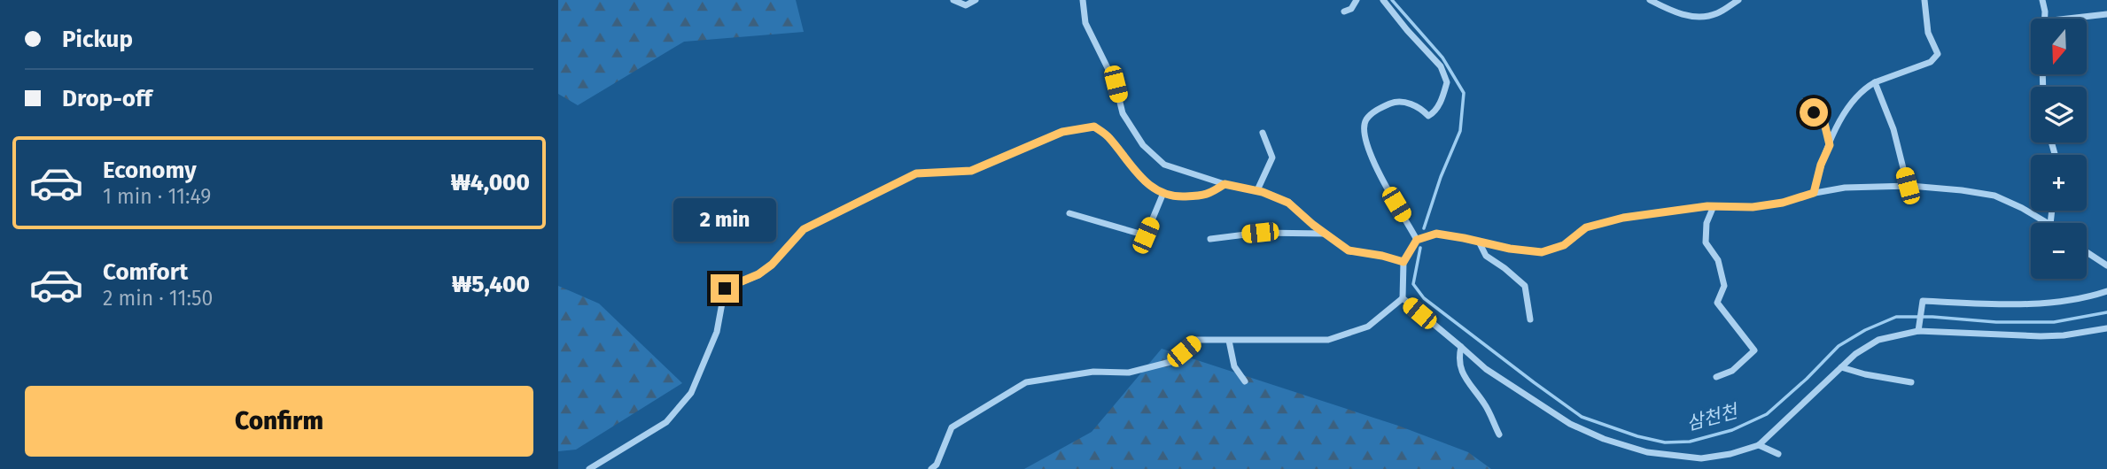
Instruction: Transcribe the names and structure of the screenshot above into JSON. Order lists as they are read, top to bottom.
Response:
{
  "water": ["삼천천"],
  "north": "bottom",
  "page": {
    "banner": ["Pickup", "Drop-off"],
    "map_buttons": ["+", "−"],
    "list": [
      {
        "name": "Economy",
        "note": "1 min · 11:49",
        "value": "₩4,000"
      },
      {
        "name": "Comfort",
        "note": "2 min · 11:50",
        "value": "₩5,400"
      }
    ],
    "bubble": "2 min",
    "buttons": "Confirm"
  }
}
